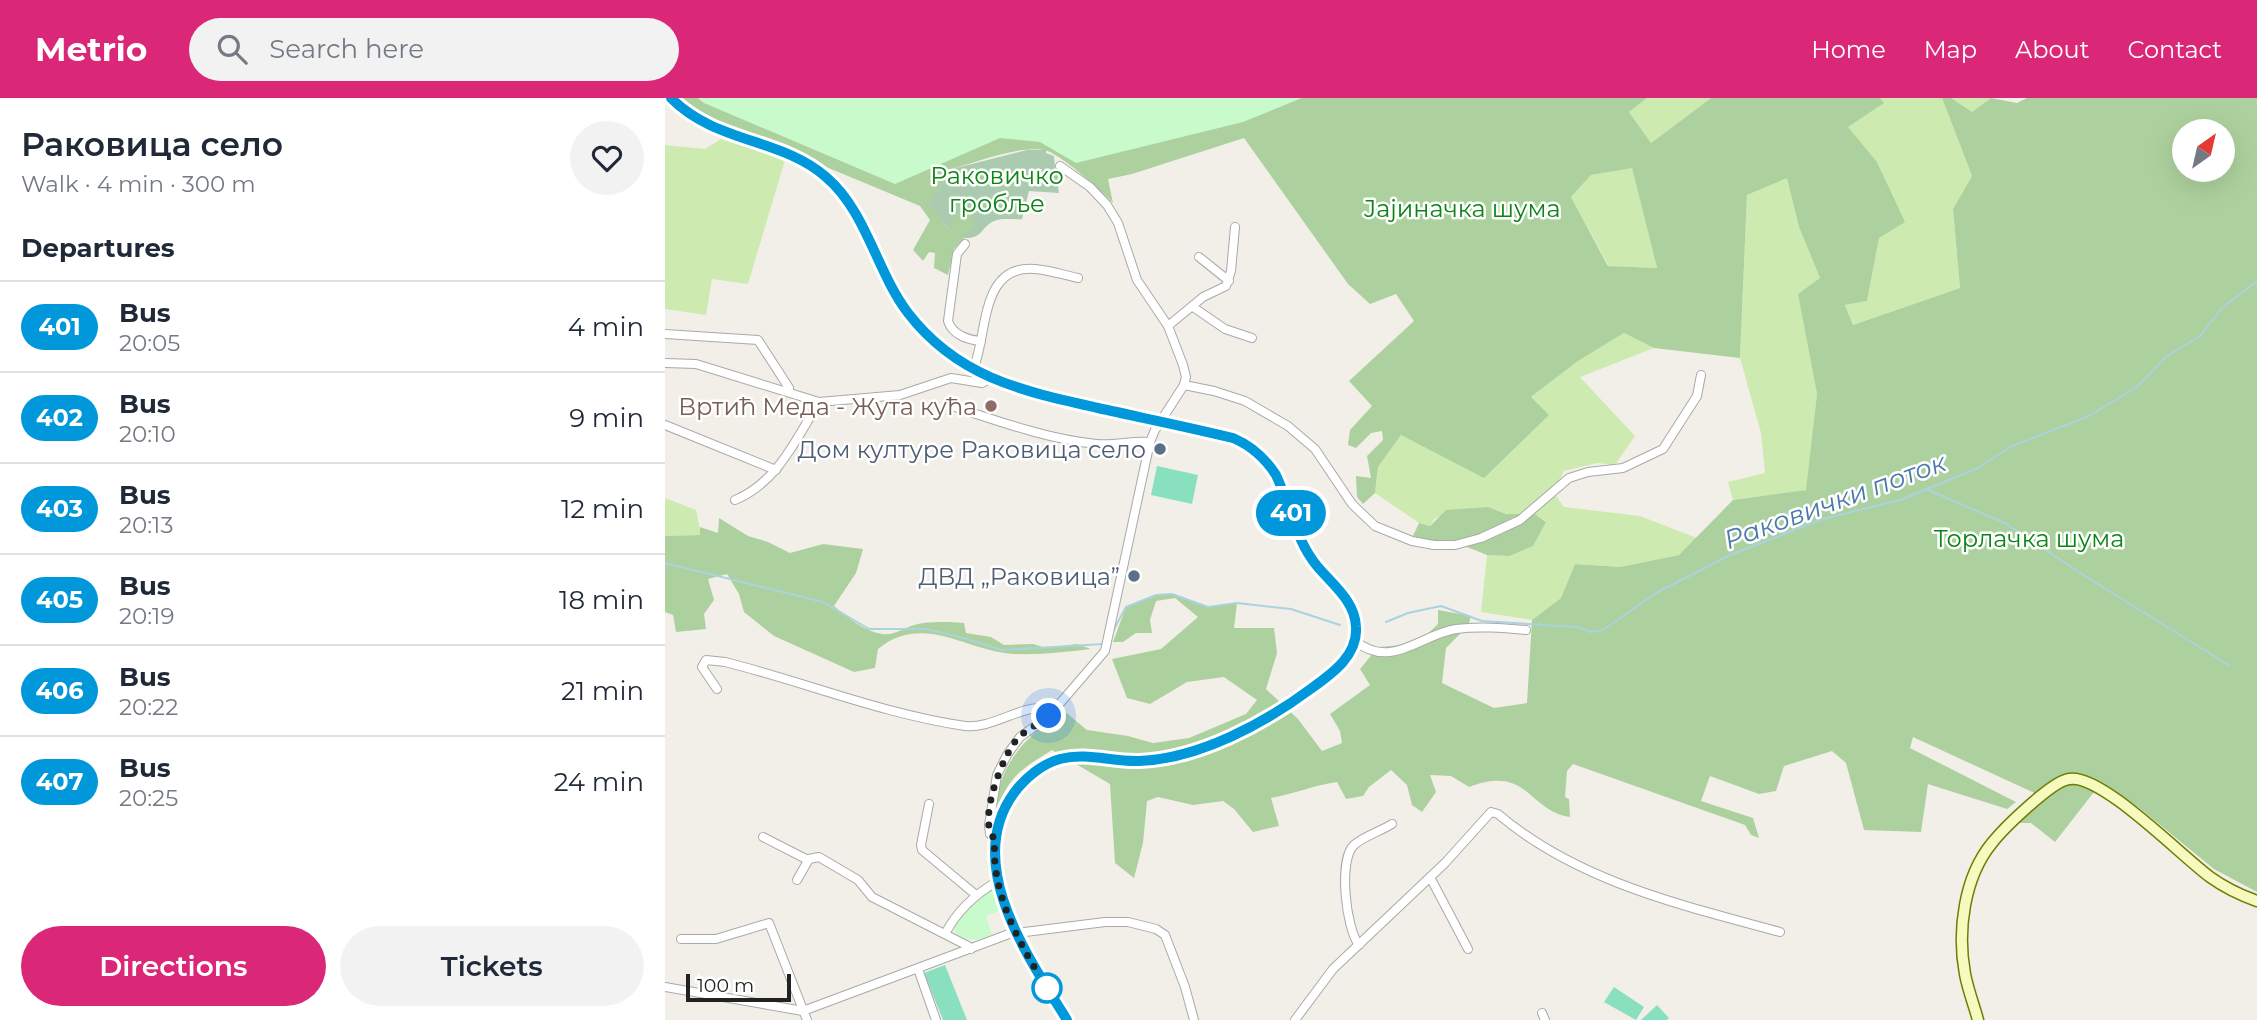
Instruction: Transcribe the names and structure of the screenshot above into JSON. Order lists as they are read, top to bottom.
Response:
{
  "water": ["Раковички поток"],
  "parks": ["Раковичко гробље", "Јајиначка шума", "Торлачка шума"],
  "places": ["Вртић Меда - Жута кућа", "Дом културе Раковица село", "ДВД „Раковица”"],
  "lines": ["bus line 401"],
  "scale_bar": "100 m",
  "north": "top right",
  "page": {
    "header": "Metrio",
    "search": "Search here",
    "nav": [
      "Home",
      "Map",
      "About",
      "Contact"
    ],
    "heading": [
      ["Раковица село", "Walk · 4 min · 300 m"],
      "Departures"
    ],
    "on_map": "401",
    "list": [
      {
        "mark": "401",
        "name": "Bus",
        "note": "20:05",
        "value": "4 min"
      },
      {
        "mark": "402",
        "name": "Bus",
        "note": "20:10",
        "value": "9 min"
      },
      {
        "mark": "403",
        "name": "Bus",
        "note": "20:13",
        "value": "12 min"
      },
      {
        "mark": "405",
        "name": "Bus",
        "note": "20:19",
        "value": "18 min"
      },
      {
        "mark": "406",
        "name": "Bus",
        "note": "20:22",
        "value": "21 min"
      },
      {
        "mark": "407",
        "name": "Bus",
        "note": "20:25",
        "value": "24 min"
      }
    ],
    "buttons": ["Directions", "Tickets"],
    "scale": "100 m"
  }
}
